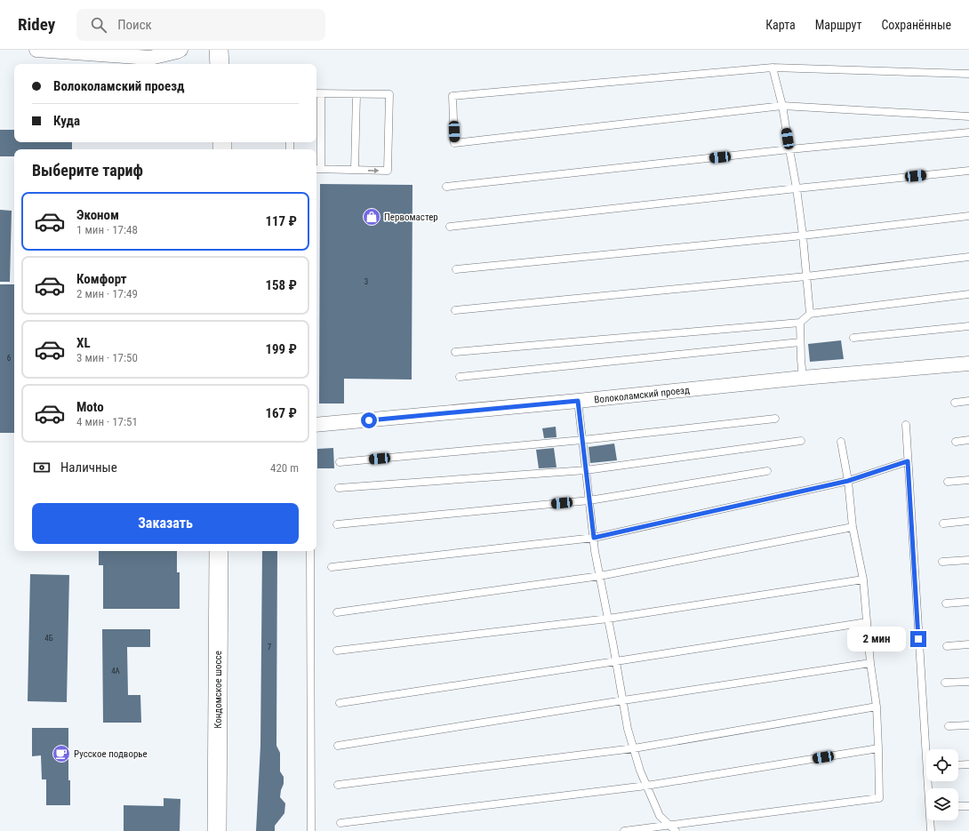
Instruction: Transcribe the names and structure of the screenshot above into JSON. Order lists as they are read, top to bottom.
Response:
{
  "streets": {
    "street": ["Волоколамский проезд", "Кондомское шоссе"]
  },
  "places": {
    "shop": ["Первомастер"],
    "cafe": ["Русское подворье"]
  },
  "house_numbers": [
    "3",
    "6",
    "4Б",
    "7",
    "4А"
  ],
  "page": {
    "header": "Ridey",
    "search": "Поиск",
    "nav": ["Карта", "Маршрут", "Сохранённые"],
    "banner": ["Волоколамский проезд", "Куда"],
    "heading": "Выберите тариф",
    "list": [
      {
        "name": "Эконом",
        "note": "1 мин · 17:48",
        "value": "117 ₽"
      },
      {
        "name": "Комфорт",
        "note": "2 мин · 17:49",
        "value": "158 ₽"
      },
      {
        "name": "XL",
        "note": "3 мин · 17:50",
        "value": "199 ₽"
      },
      {
        "name": "Moto",
        "note": "4 мин · 17:51",
        "value": "167 ₽"
      }
    ],
    "pay": ["Наличные", "420 m"],
    "buttons": "Заказать",
    "bubble": "2 мин"
  }
}
